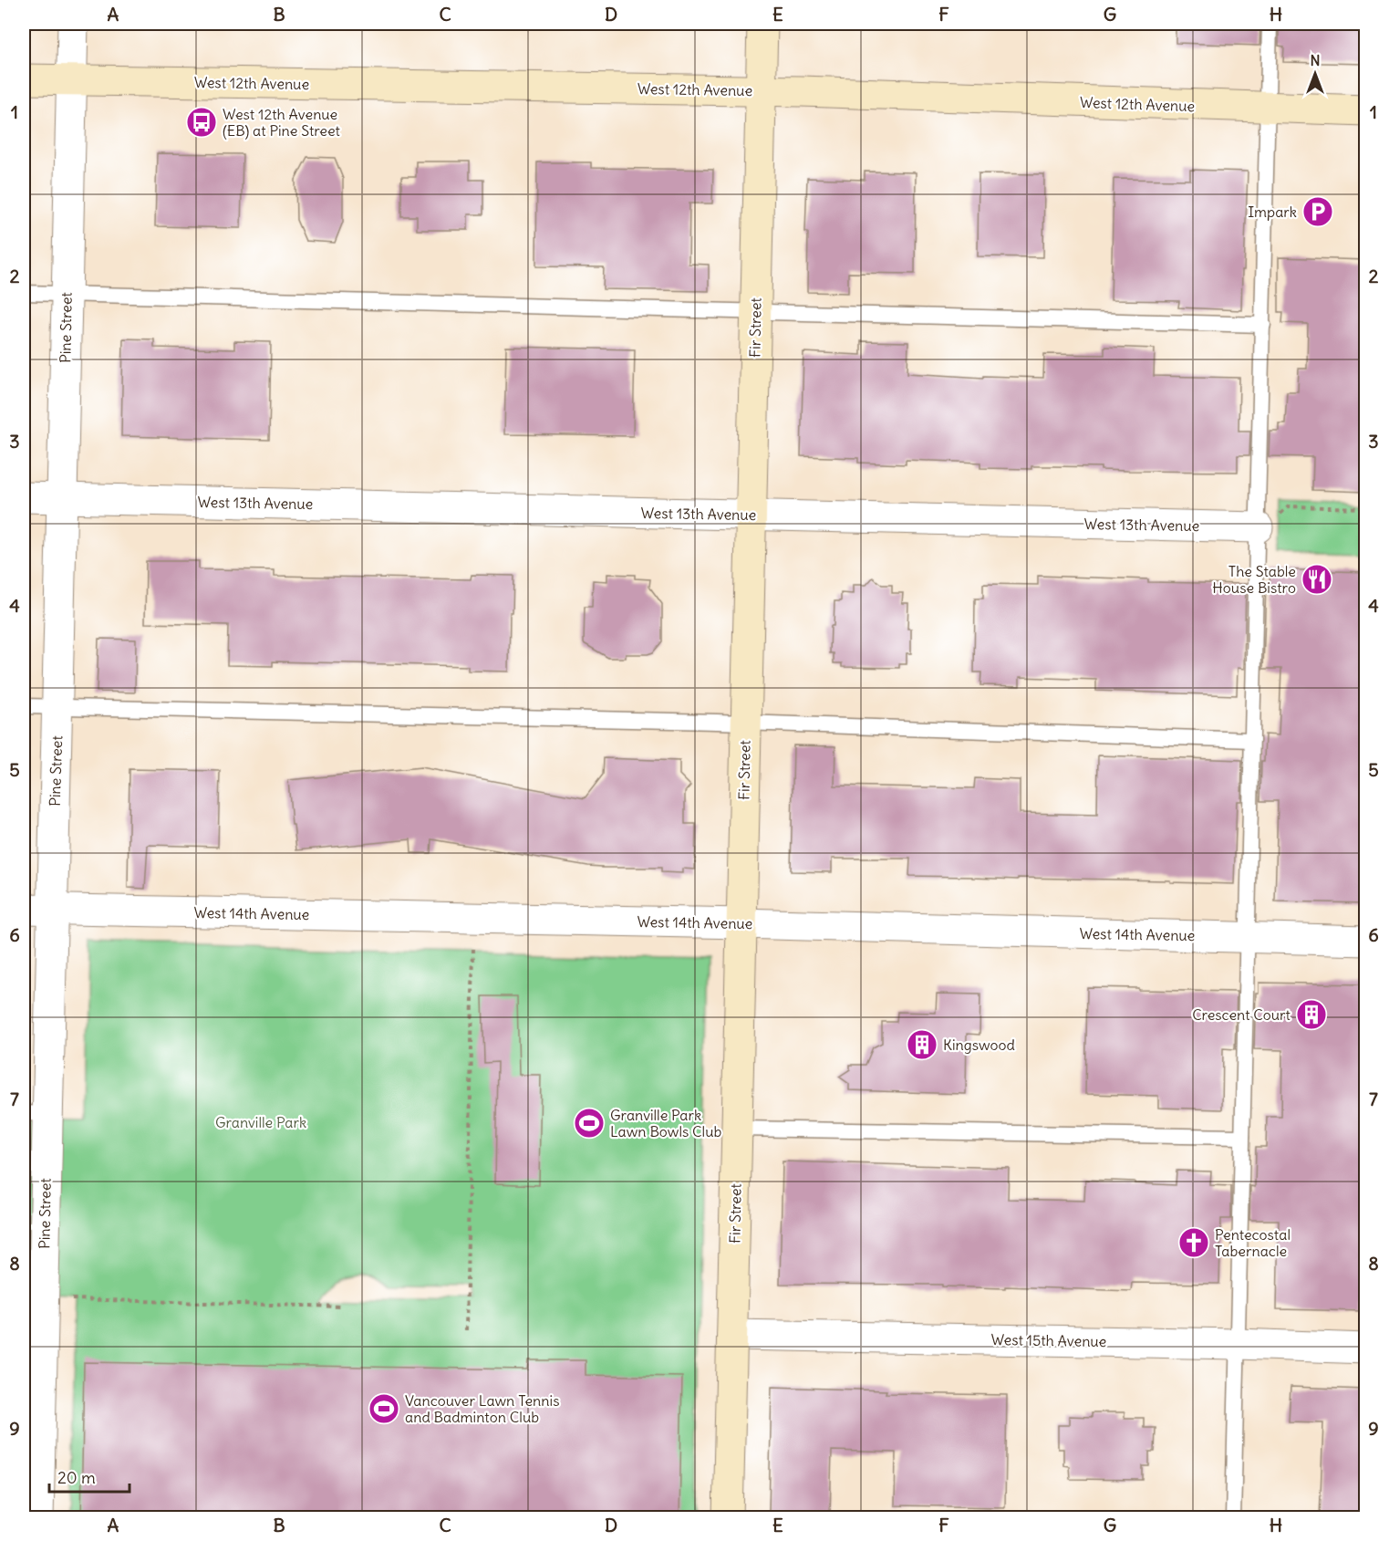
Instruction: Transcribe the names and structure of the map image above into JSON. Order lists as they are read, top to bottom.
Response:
{
  "streets": {
    "street": [
      "West 12th Avenue",
      "Pine Street",
      "Fir Street",
      "West 13th Avenue",
      "West 14th Avenue",
      "West 15th Avenue"
    ]
  },
  "crossings": [
    ["West 12th Avenue", "Pine Street"],
    ["West 12th Avenue", "Fir Street"],
    ["Pine Street", "West 13th Avenue"],
    ["Pine Street", "West 14th Avenue"],
    ["Fir Street", "West 13th Avenue"],
    ["Fir Street", "West 14th Avenue"],
    ["Fir Street", "West 15th Avenue"]
  ],
  "parks": ["Granville Park"],
  "places": {
    "bus stop": ["West 12th Avenue (EB) at Pine Street"],
    "parking": ["Impark"],
    "restaurant": ["The Stable House Bistro"],
    "building": ["Crescent Court", "Kingswood"],
    "sports": ["Granville Park Lawn Bowls Club", "Vancouver Lawn Tennis and Badminton Club"],
    "church": ["Pentecostal Tabernacle"]
  },
  "scale_bar": "20 m",
  "north": "top",
  "grid": {
    "columns": [
      "A",
      "B",
      "C",
      "D",
      "E",
      "F",
      "G",
      "H"
    ],
    "rows": [
      "1",
      "2",
      "3",
      "4",
      "5",
      "6",
      "7",
      "8",
      "9"
    ]
  }
}
